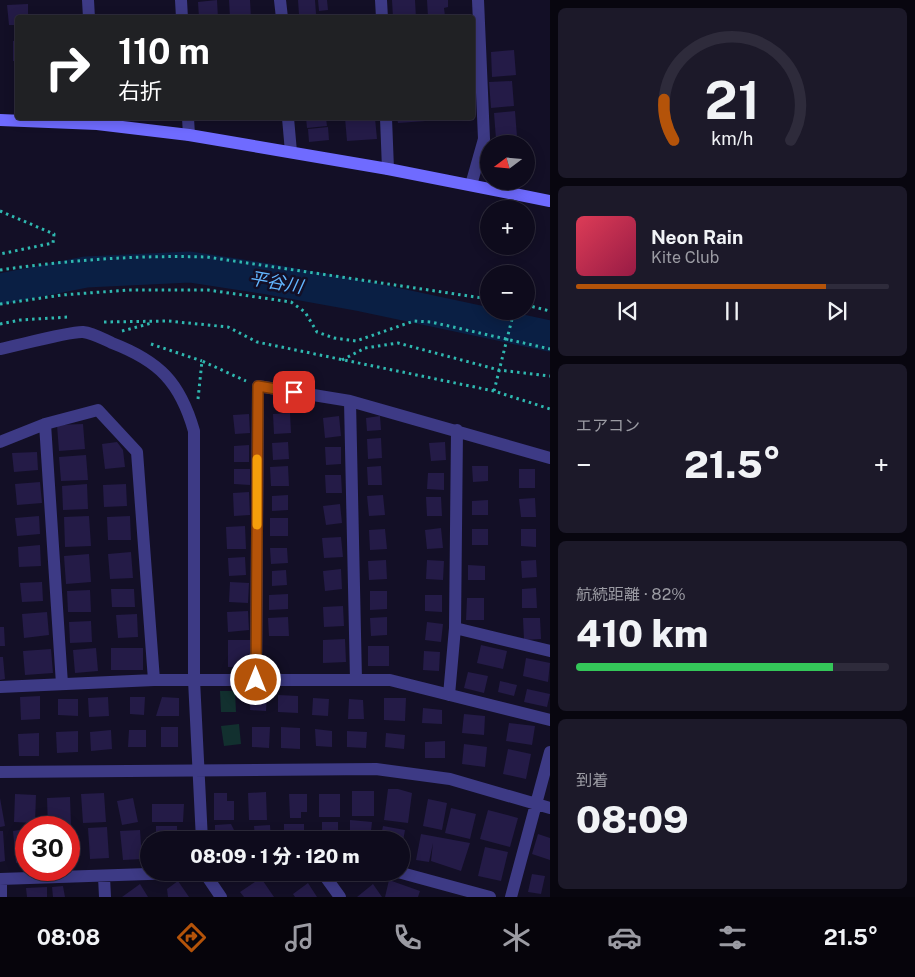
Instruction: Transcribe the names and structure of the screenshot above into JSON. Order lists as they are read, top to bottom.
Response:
{
  "water": ["平谷川"],
  "north": "left",
  "page": {
    "turn": ["110 m", "右折"],
    "map_buttons": ["+", "−"],
    "song": ["Neon Rain", "Kite Club"],
    "tile": [
      "エアコン",
      ["航続距離 · 82%", "410 km"],
      ["到着", "08:09"]
    ],
    "heat": ["−", "21.5°", "+"],
    "limit": "30",
    "trip": "08:09 · 1 分 · 120 m",
    "tabs": ["08:08", "21.5°"],
    "gauge": ["21", "km/h"]
  }
}
